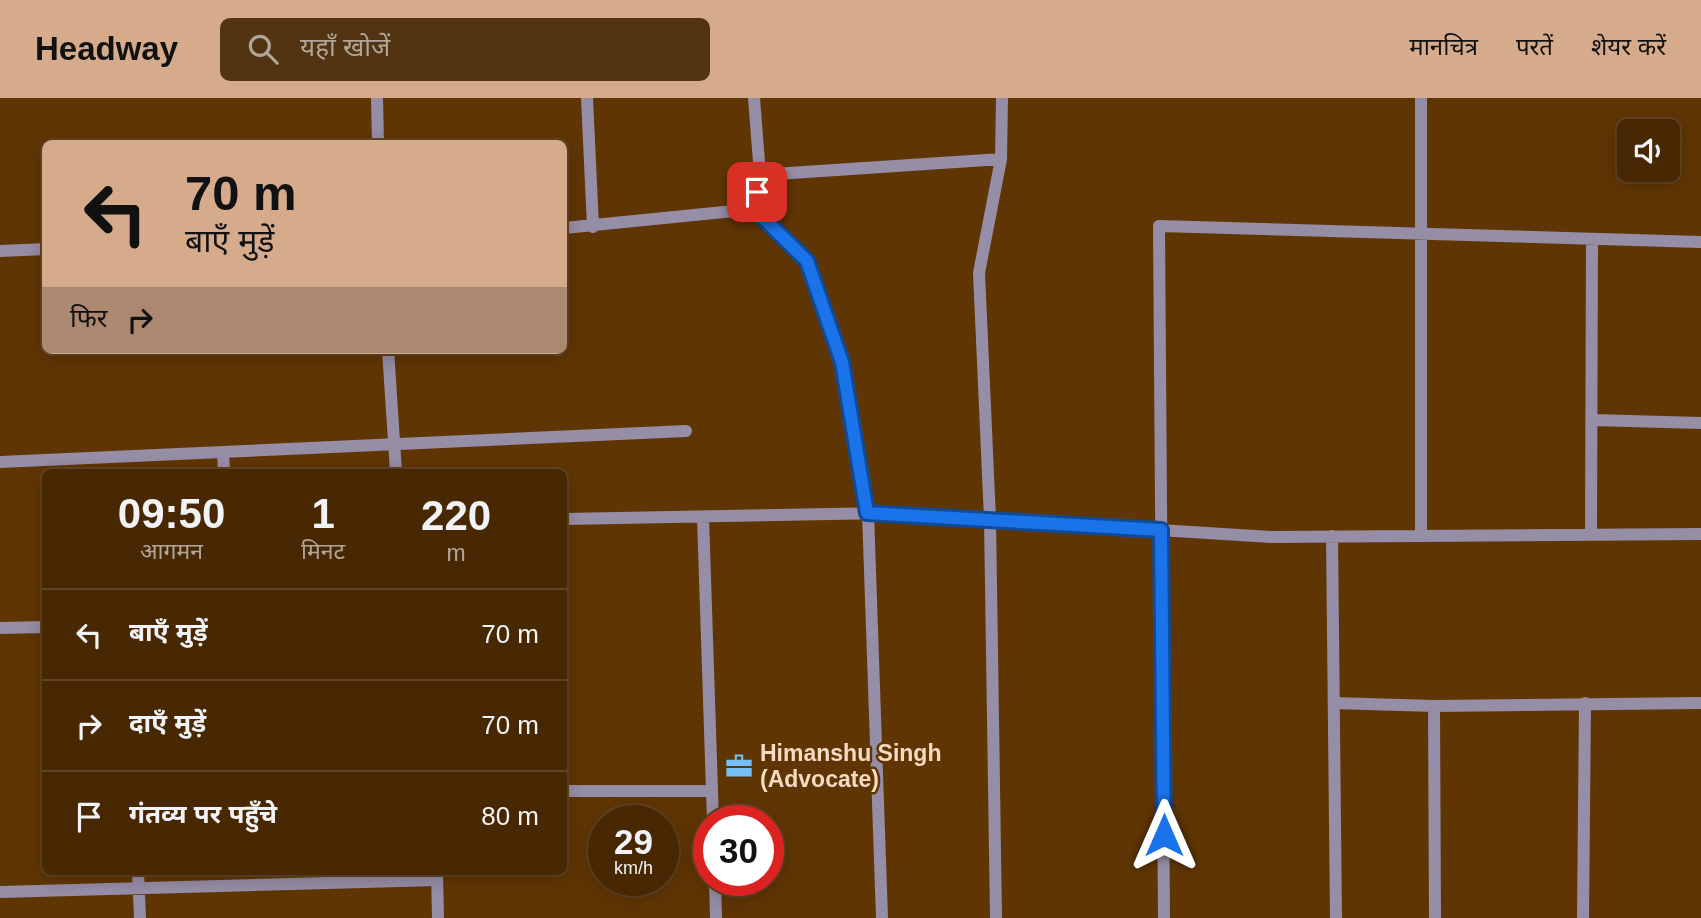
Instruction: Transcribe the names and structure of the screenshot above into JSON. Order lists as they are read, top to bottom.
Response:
{
  "places": {
    "office": ["Himanshu Singh (Advocate)"]
  },
  "page": {
    "header": "Headway",
    "search": "यहाँ खोजें",
    "nav": ["मानचित्र", "परतें", "शेयर करें"],
    "turn": ["70 m", "बाएँ मुड़ें"],
    "then": "फिर",
    "eta": [
      "09:50",
      "आगमन",
      "1",
      "मिनट",
      "220",
      "m"
    ],
    "list": [
      {
        "name": "बाएँ मुड़ें",
        "value": "70 m"
      },
      {
        "name": "दाएँ मुड़ें",
        "value": "70 m"
      },
      {
        "name": "गंतव्य पर पहुँचे",
        "value": "80 m"
      }
    ],
    "speed": "29 km/h",
    "limit": "30"
  }
}
